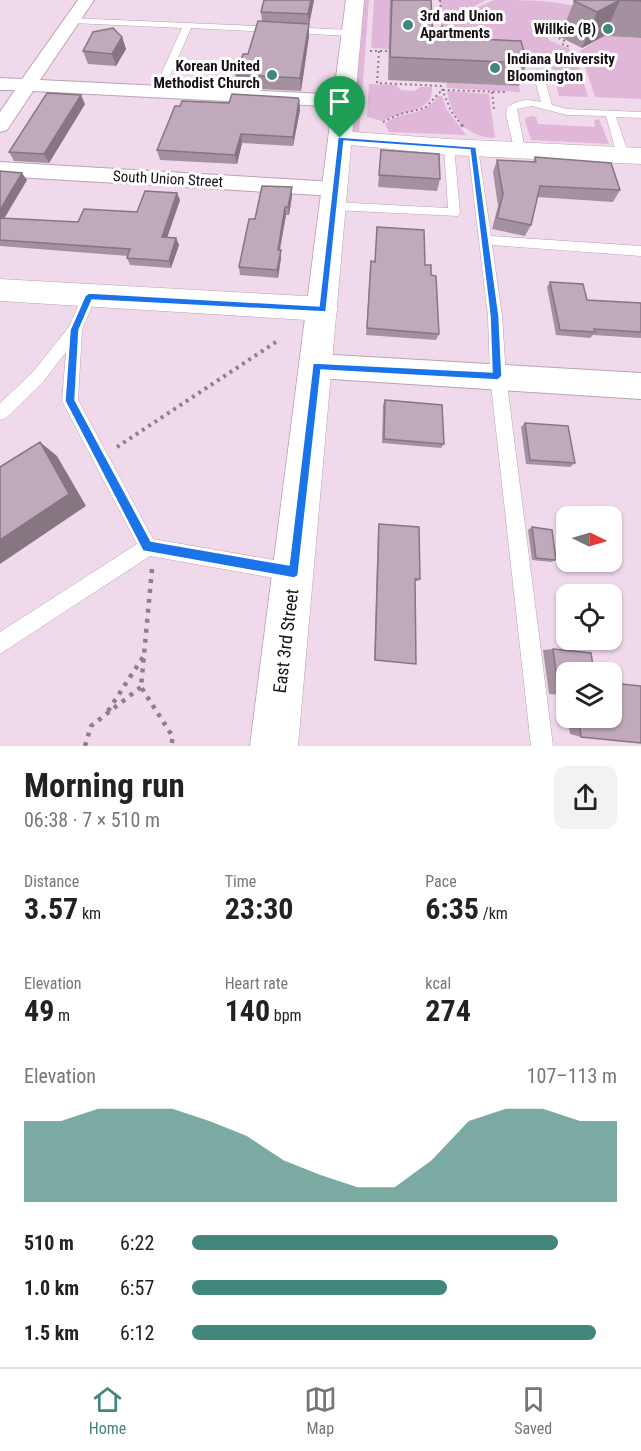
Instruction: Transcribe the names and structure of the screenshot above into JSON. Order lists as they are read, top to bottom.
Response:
{
  "streets": {
    "main road": ["East 3rd Street"],
    "street": ["South Union Street"]
  },
  "crossings": [
    ["South Union Street", "East 3rd Street"]
  ],
  "places": [
    "3rd and Union Apartments",
    "Willkie (B)",
    "Indiana University Bloomington",
    "Korean United Methodist Church"
  ],
  "north": "right",
  "page": {
    "heading": ["Morning run", "06:38 · 7 × 510 m"],
    "stats": [
      ["Distance", "3.57 km"],
      ["Time", "23:30"],
      ["Pace", "6:35 /km"],
      ["Elevation", "49 m"],
      ["Heart rate", "140 bpm"],
      ["kcal", "274"]
    ],
    "chart": ["Elevation", "107–113 m"],
    "list": [
      {
        "name": "510 m",
        "note": "6:22"
      },
      {
        "name": "1.0 km",
        "note": "6:57"
      },
      {
        "name": "1.5 km",
        "note": "6:12"
      }
    ],
    "tabs": ["Home", "Map", "Saved"]
  }
}
